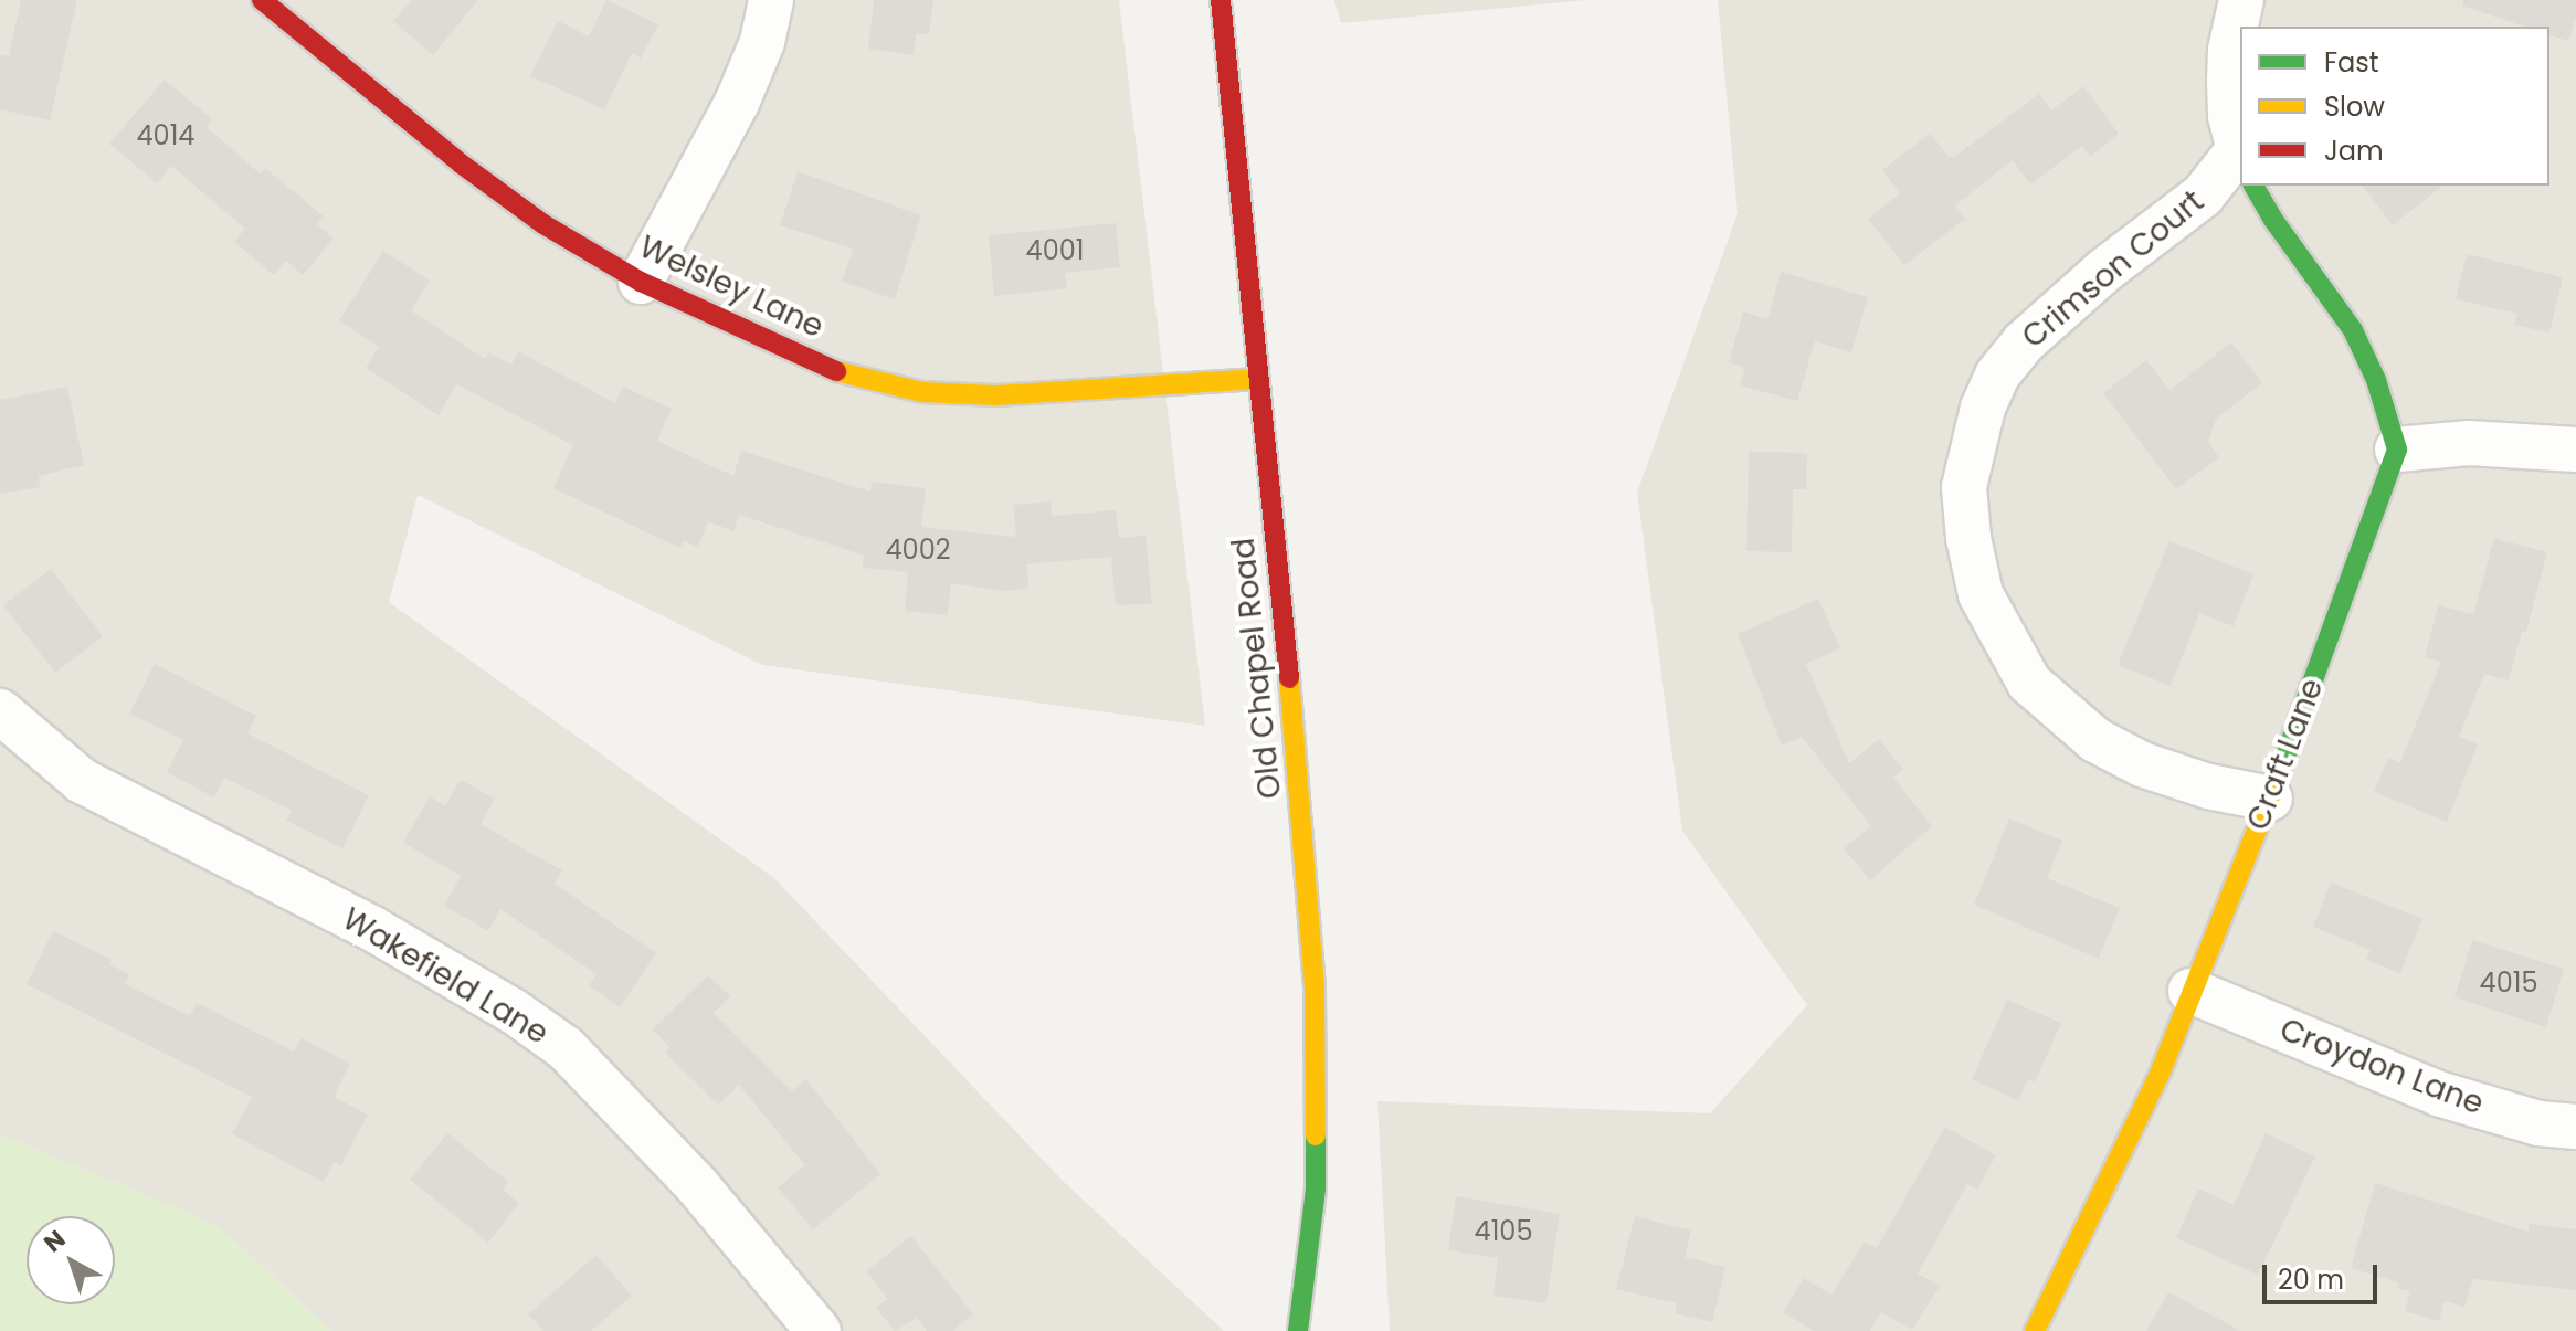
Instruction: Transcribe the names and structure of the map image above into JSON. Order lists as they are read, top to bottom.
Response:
{
  "streets": {
    "street": [
      "Crimson Court",
      "Welsley Lane",
      "Old Chapel Road",
      "Craft Lane",
      "Wakefield Lane",
      "Croydon Lane"
    ]
  },
  "crossings": [
    ["Crimson Court", "Craft Lane"],
    ["Welsley Lane", "Old Chapel Road"],
    ["Craft Lane", "Croydon Lane"]
  ],
  "house_numbers": [
    "4014",
    "4001",
    "4002",
    "4015",
    "4105"
  ],
  "legend": ["Fast", "Slow", "Jam"],
  "scale_bar": "20 m",
  "north": "top left"
}
